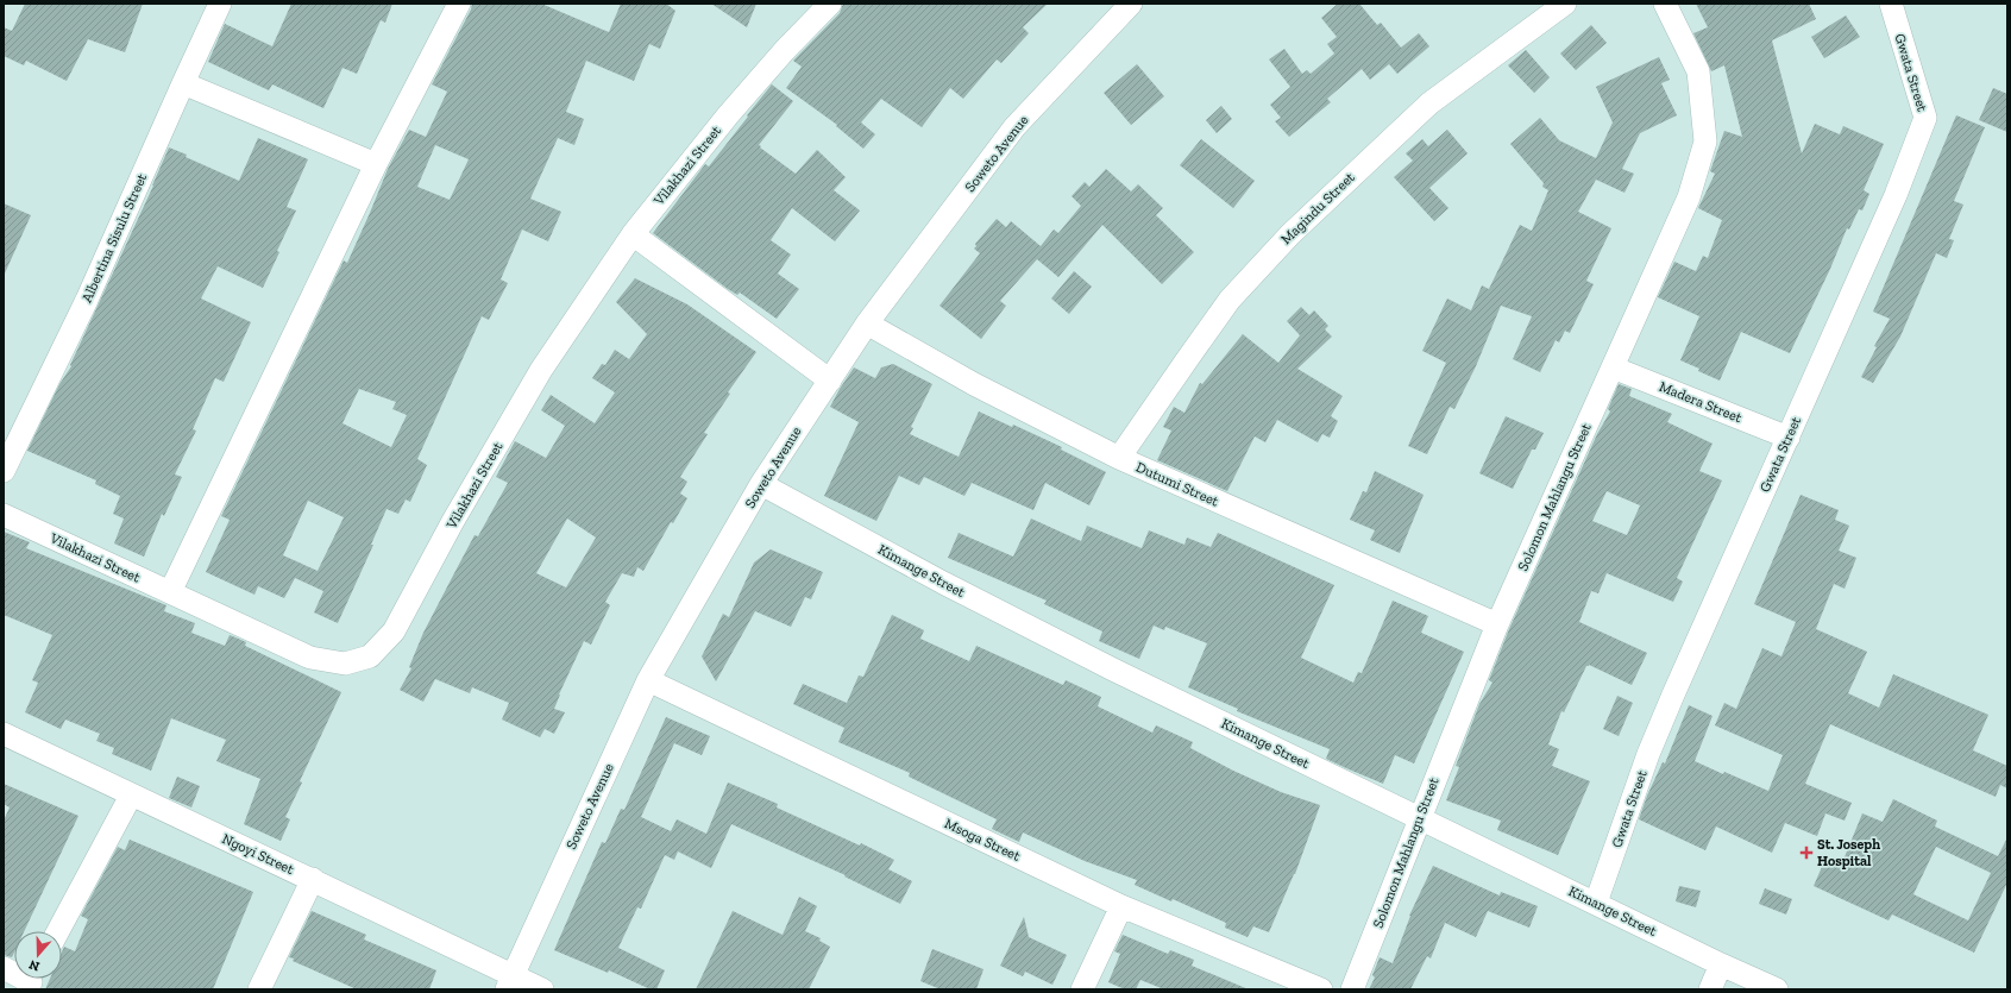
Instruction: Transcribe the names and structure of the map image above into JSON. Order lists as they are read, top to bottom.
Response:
{
  "streets": {
    "street": [
      "Gwata Street",
      "Soweto Avenue",
      "Vilakhazi Street",
      "Magindu Street",
      "Albertina Sisulu Street",
      "Madera Street",
      "Dutumi Street",
      "Solomon Mahlangu Street",
      "Kimange Street",
      "Msoga Street",
      "Ngoyi Street"
    ]
  },
  "crossings": [
    ["Gwata Street", "Madera Street"],
    ["Gwata Street", "Kimange Street"],
    ["Soweto Avenue", "Dutumi Street"],
    ["Soweto Avenue", "Kimange Street"],
    ["Soweto Avenue", "Msoga Street"],
    ["Soweto Avenue", "Ngoyi Street"],
    ["Magindu Street", "Dutumi Street"],
    ["Madera Street", "Solomon Mahlangu Street"],
    ["Dutumi Street", "Solomon Mahlangu Street"],
    ["Solomon Mahlangu Street", "Kimange Street"]
  ],
  "places": {
    "health": ["St. Joseph Hospital"]
  },
  "north": "bottom"
}
